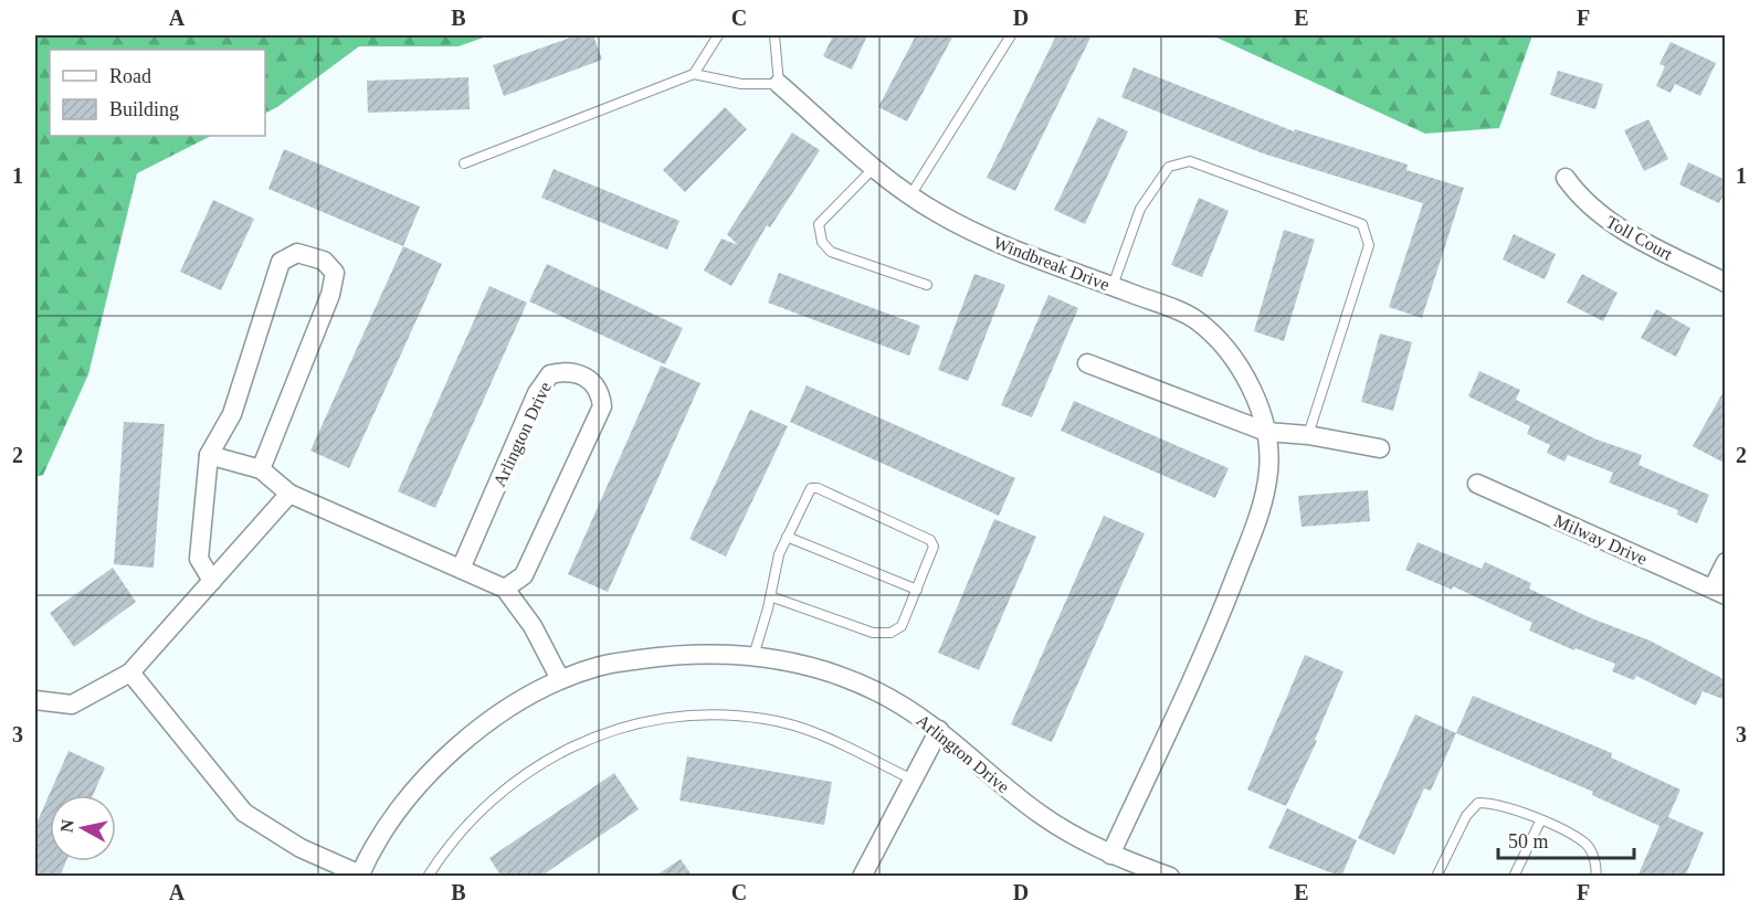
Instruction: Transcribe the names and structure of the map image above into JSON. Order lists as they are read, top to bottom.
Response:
{
  "streets": {
    "street": [
      "Toll Court",
      "Windbreak Drive",
      "Arlington Drive",
      "Milway Drive"
    ]
  },
  "crossings": [
    ["Windbreak Drive", "Arlington Drive"]
  ],
  "legend": ["Road", "Building"],
  "scale_bar": "50 m",
  "north": "left",
  "grid": {
    "columns": [
      "A",
      "B",
      "C",
      "D",
      "E",
      "F"
    ],
    "rows": ["1", "2", "3"]
  }
}
